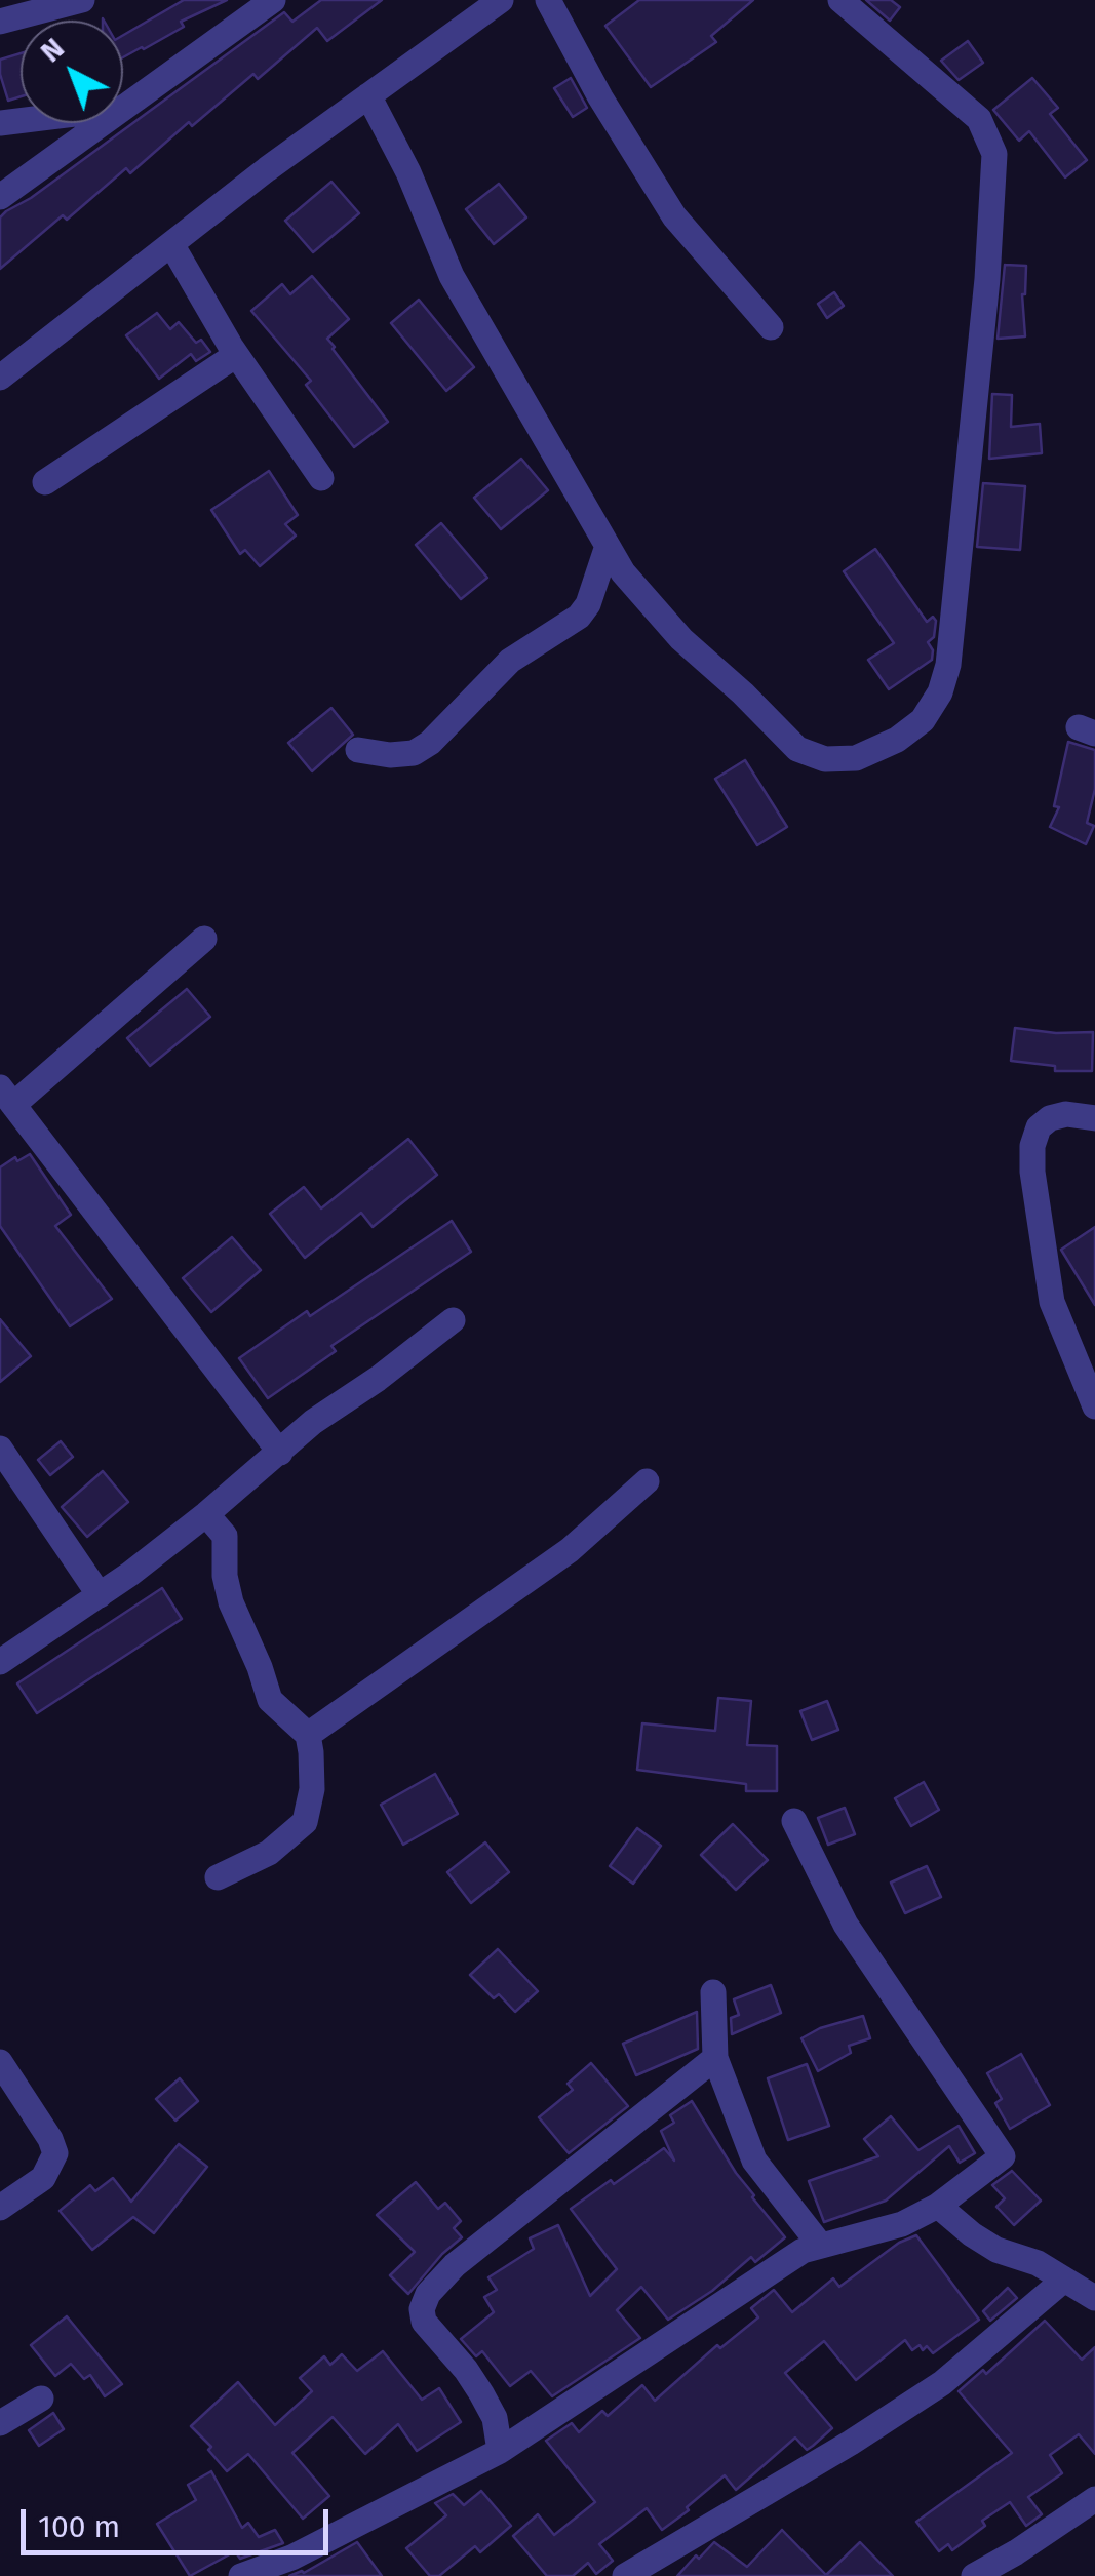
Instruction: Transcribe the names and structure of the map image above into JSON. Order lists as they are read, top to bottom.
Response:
{
  "scale_bar": "100 m",
  "north": "top left"
}
